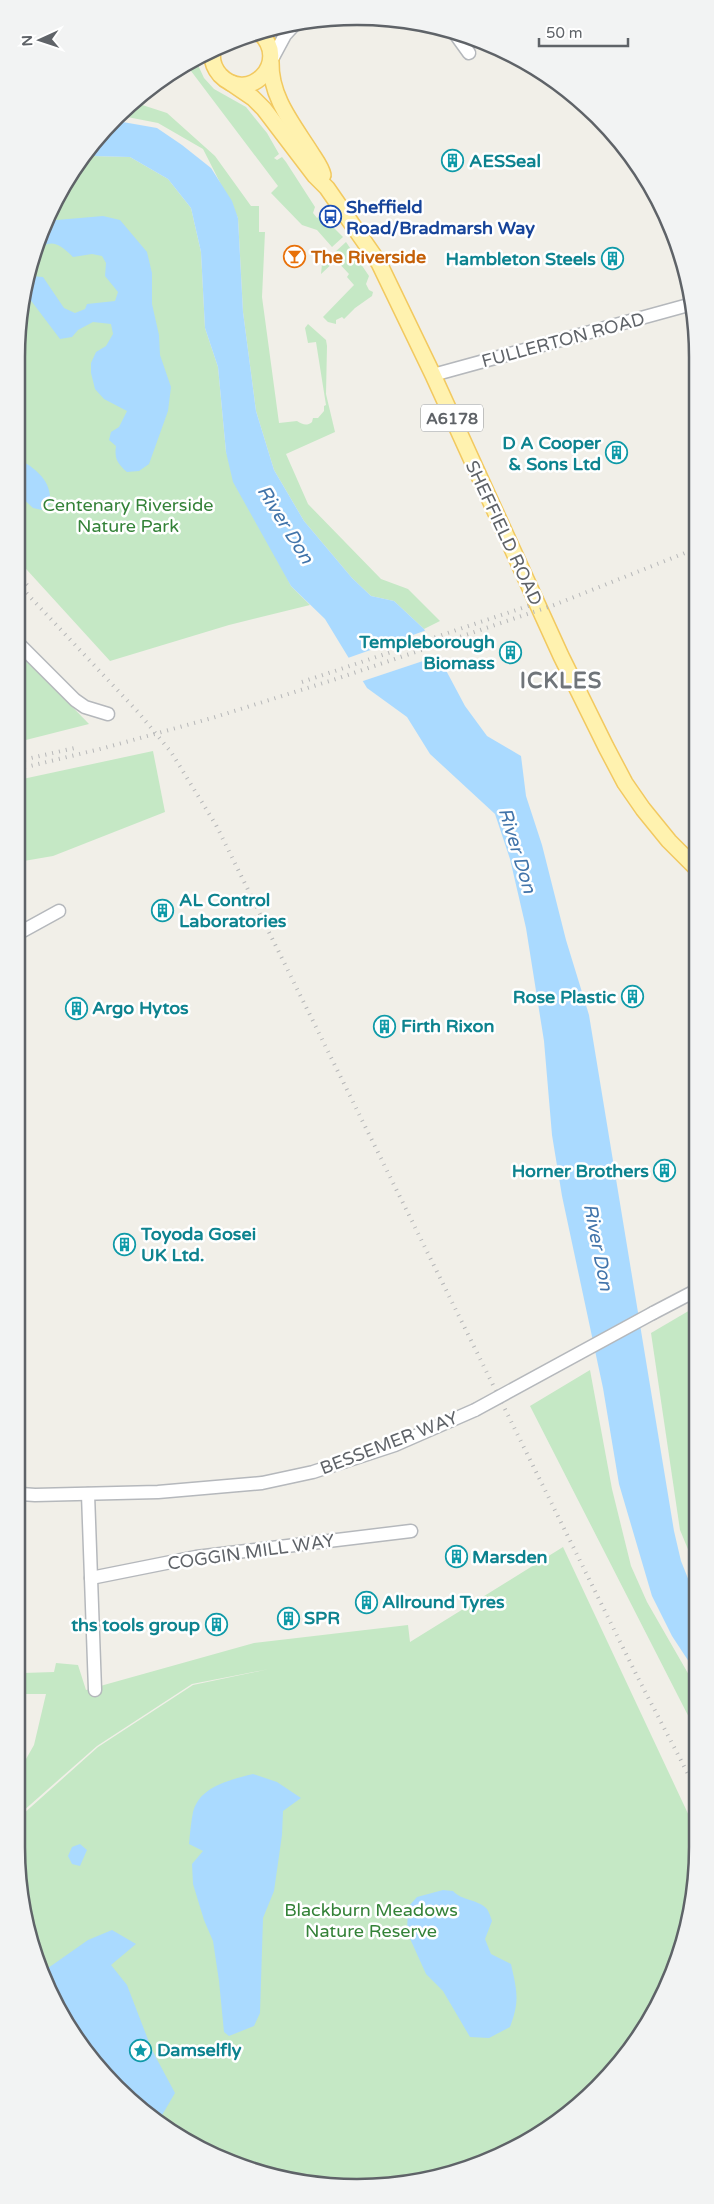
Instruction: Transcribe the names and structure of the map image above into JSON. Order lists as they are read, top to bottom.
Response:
{
  "streets": {
    "main road": ["A6178", "SHEFFIELD ROAD"],
    "street": ["FULLERTON ROAD", "BESSEMER WAY", "COGGIN MILL WAY"]
  },
  "crossings": [
    ["FULLERTON ROAD", "SHEFFIELD ROAD"],
    ["A6178", "SHEFFIELD ROAD"]
  ],
  "districts": ["ICKLES"],
  "water": ["River Don"],
  "parks": ["Centenary Riverside Nature Park", "Blackburn Meadows Nature Reserve"],
  "places": {
    "building": [
      "AESSeal",
      "Hambleton Steels",
      "D A Cooper & Sons Ltd",
      "Templeborough Biomass",
      "AL Control Laboratories",
      "Rose Plastic",
      "Argo Hytos",
      "Firth Rixon",
      "Horner Brothers",
      "Toyoda Gosei UK Ltd.",
      "Marsden",
      "Allround Tyres",
      "SPR",
      "ths tools group"
    ],
    "bus stop": ["Sheffield Road/Bradmarsh Way"],
    "bar": ["The Riverside"],
    "place": ["Damselfly"]
  },
  "scale_bar": "50 m",
  "north": "left"
}
